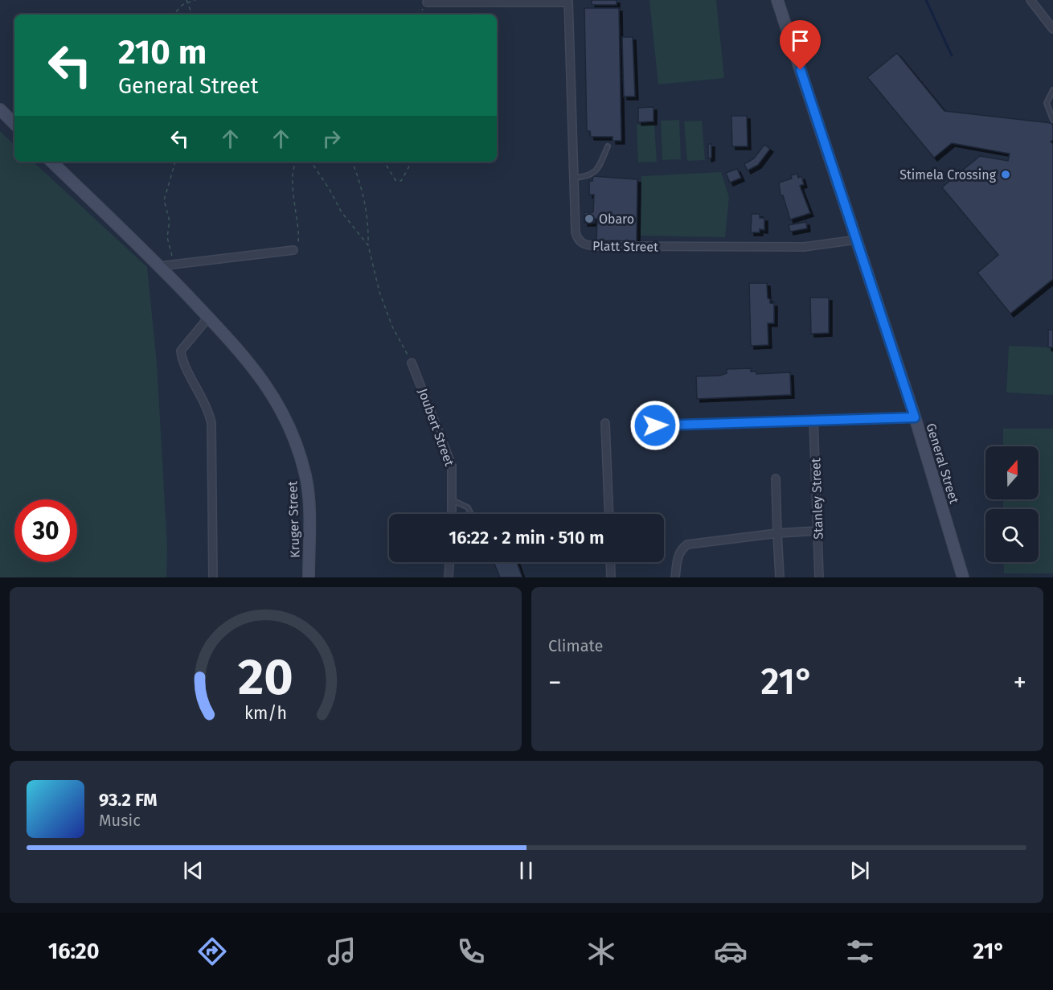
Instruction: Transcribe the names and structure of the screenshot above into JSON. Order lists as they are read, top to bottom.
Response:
{
  "streets": {
    "main road": ["General Street", "Kruger Street"],
    "street": ["Platt Street", "Joubert Street", "Stanley Street"]
  },
  "crossings": [
    ["Platt Street", "General Street"]
  ],
  "places": ["Stimela Crossing", "Obaro"],
  "north": "top",
  "page": {
    "turn": ["210 m", "General Street"],
    "limit": "30",
    "trip": "16:22 · 2 min · 510 m",
    "tile": "Climate",
    "heat": ["−", "21°", "+"],
    "song": ["93.2 FM", "Music"],
    "tabs": ["16:20", "21°"],
    "gauge": ["20", "km/h"]
  }
}
